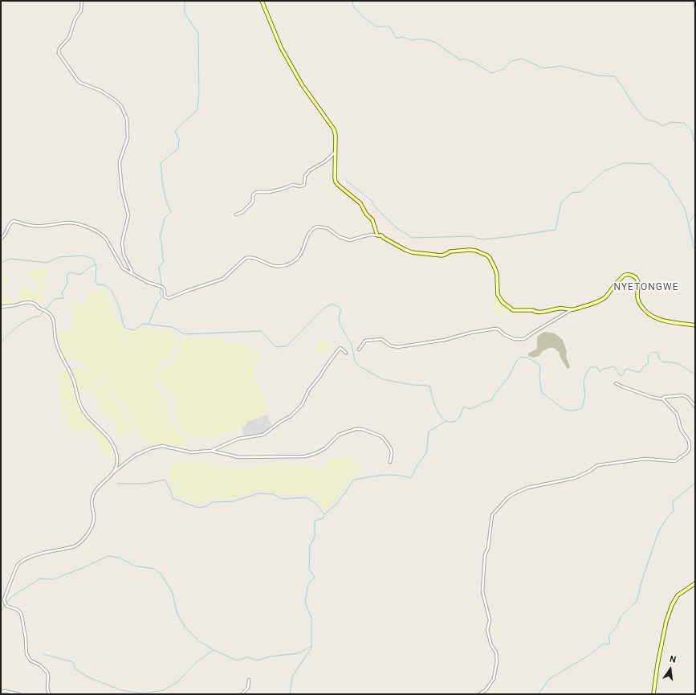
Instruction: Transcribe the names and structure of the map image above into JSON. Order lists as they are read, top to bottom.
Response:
{
  "districts": ["NYETONGWE"],
  "north": "top"
}
